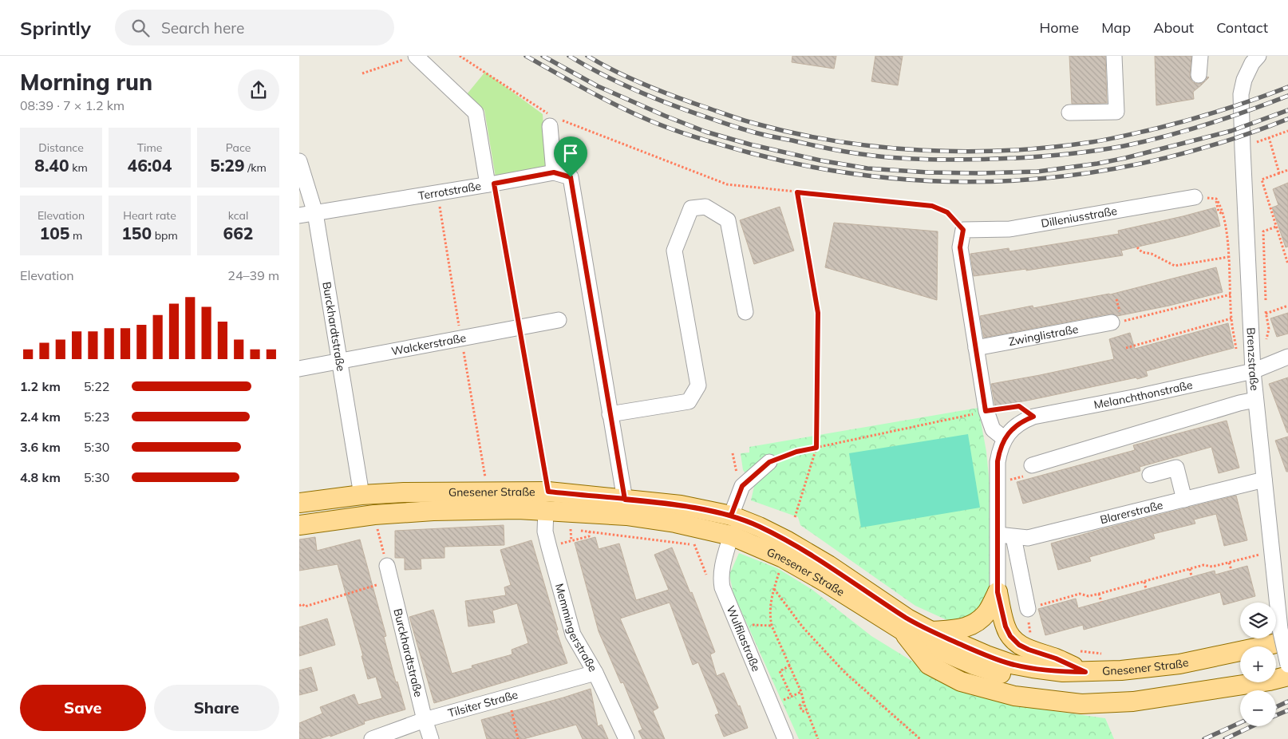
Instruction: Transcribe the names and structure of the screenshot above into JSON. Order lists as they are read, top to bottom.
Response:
{
  "streets": {
    "main road": ["Gnesener Straße"],
    "street": [
      "Terrotstraße",
      "Dilleniusstraße",
      "Burckhardtstraße",
      "Zwinglistraße",
      "Walckerstraße",
      "Brenzstraße",
      "Melanchthonstraße",
      "Blarerstraße",
      "Memmingerstraße",
      "Wulfilastraße",
      "Tilsiter Straße"
    ]
  },
  "crossings": [
    ["Terrotstraße", "Burckhardtstraße"],
    ["Burckhardtstraße", "Walckerstraße"],
    ["Burckhardtstraße", "Gnesener Straße"],
    ["Burckhardtstraße", "Tilsiter Straße"],
    ["Brenzstraße", "Melanchthonstraße"],
    ["Brenzstraße", "Gnesener Straße"],
    ["Brenzstraße", "Blarerstraße"],
    ["Gnesener Straße", "Memmingerstraße"],
    ["Gnesener Straße", "Wulfilastraße"],
    ["Memmingerstraße", "Tilsiter Straße"]
  ],
  "page": {
    "header": "Sprintly",
    "search": "Search here",
    "nav": [
      "Home",
      "Map",
      "About",
      "Contact"
    ],
    "heading": ["Morning run", "08:39 · 7 × 1.2 km"],
    "stats": [
      ["Distance", "8.40 km"],
      ["Time", "46:04"],
      ["Pace", "5:29 /km"],
      ["Elevation", "105 m"],
      ["Heart rate", "150 bpm"],
      ["kcal", "662"]
    ],
    "chart": ["Elevation", "24–39 m"],
    "list": [
      {
        "name": "1.2 km",
        "note": "5:22"
      },
      {
        "name": "2.4 km",
        "note": "5:23"
      },
      {
        "name": "3.6 km",
        "note": "5:30"
      },
      {
        "name": "4.8 km",
        "note": "5:30"
      }
    ],
    "map_buttons": ["+", "−"],
    "buttons": ["Save", "Share"]
  }
}
